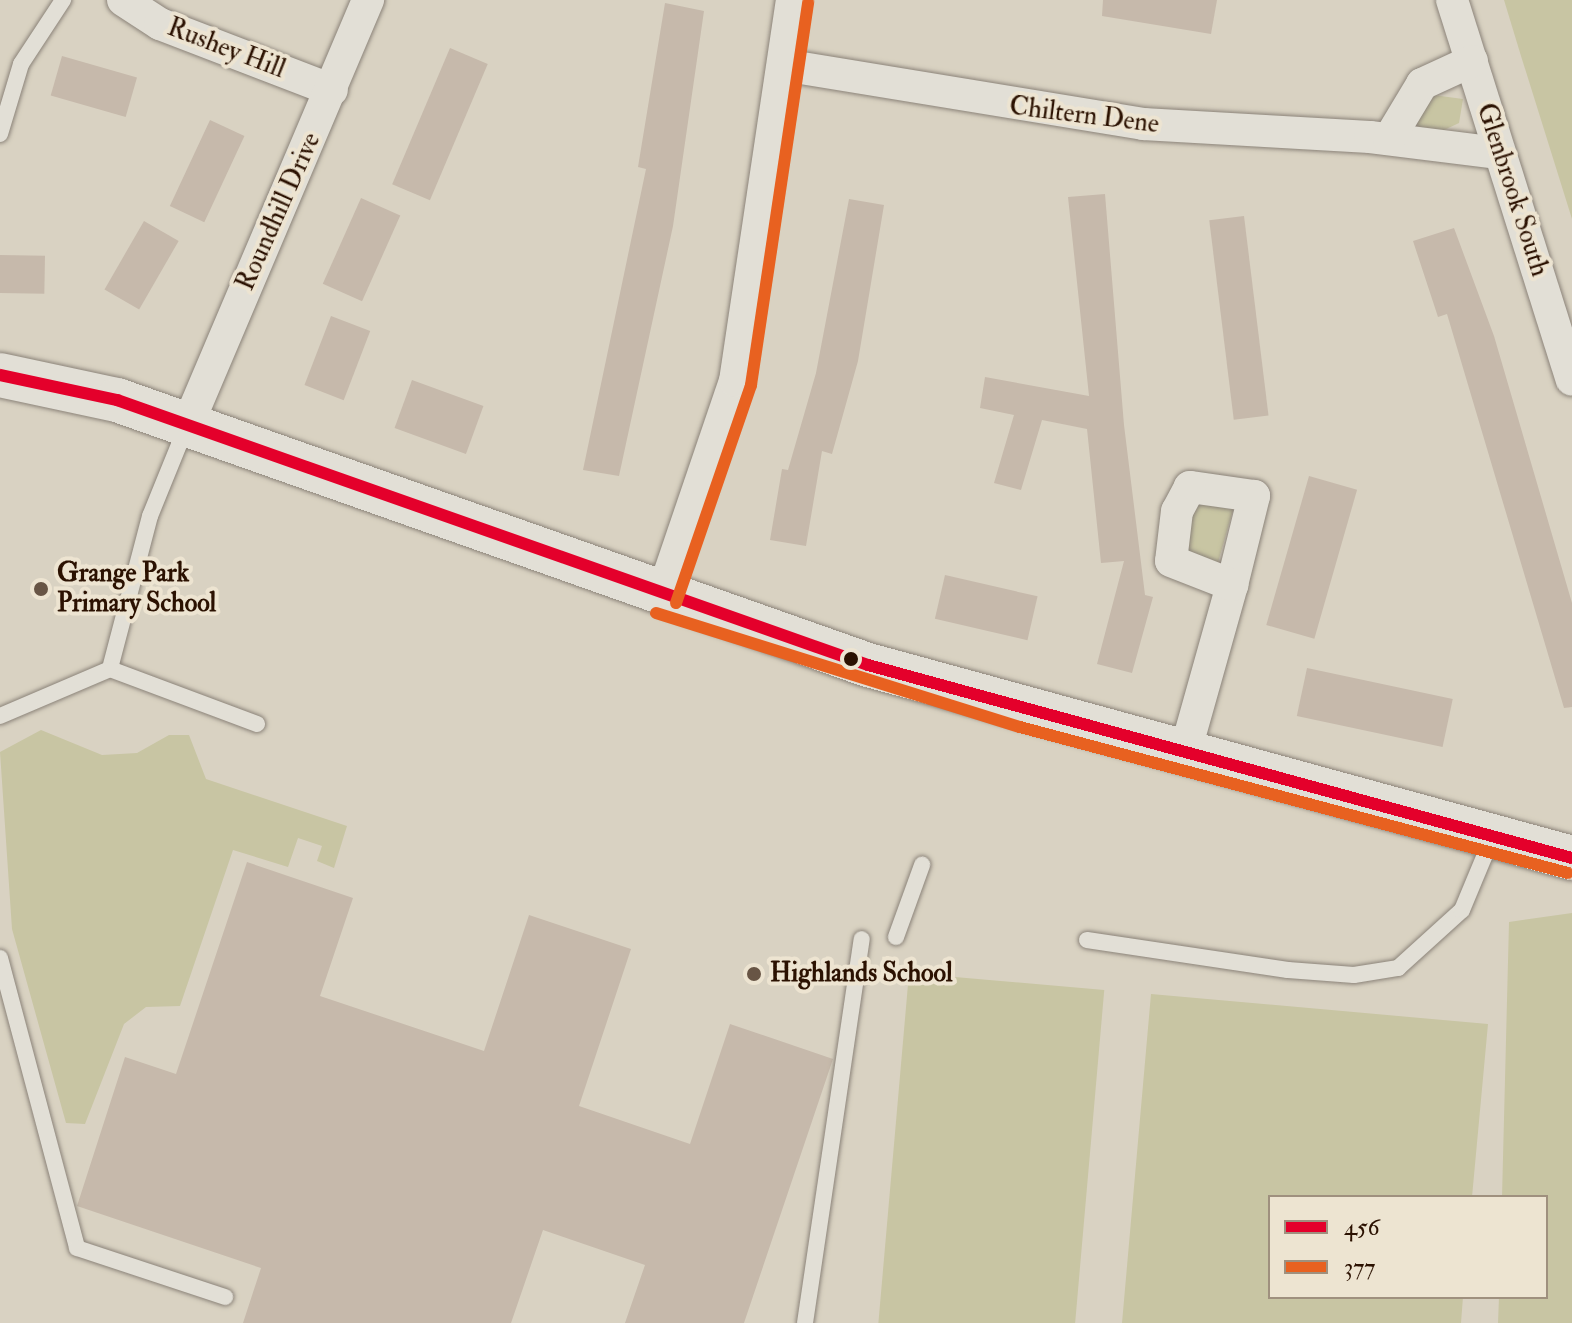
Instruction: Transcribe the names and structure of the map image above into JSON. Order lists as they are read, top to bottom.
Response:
{
  "streets": {
    "street": [
      "Rushey Hill",
      "Chiltern Dene",
      "Glenbrook South",
      "Roundhill Drive"
    ]
  },
  "crossings": [
    ["Rushey Hill", "Roundhill Drive"],
    ["Chiltern Dene", "Glenbrook South"]
  ],
  "places": ["Grange Park Primary School", "Highlands School"],
  "lines": ["transit line 377", "transit line 456"],
  "legend": ["456", "377"]
}
